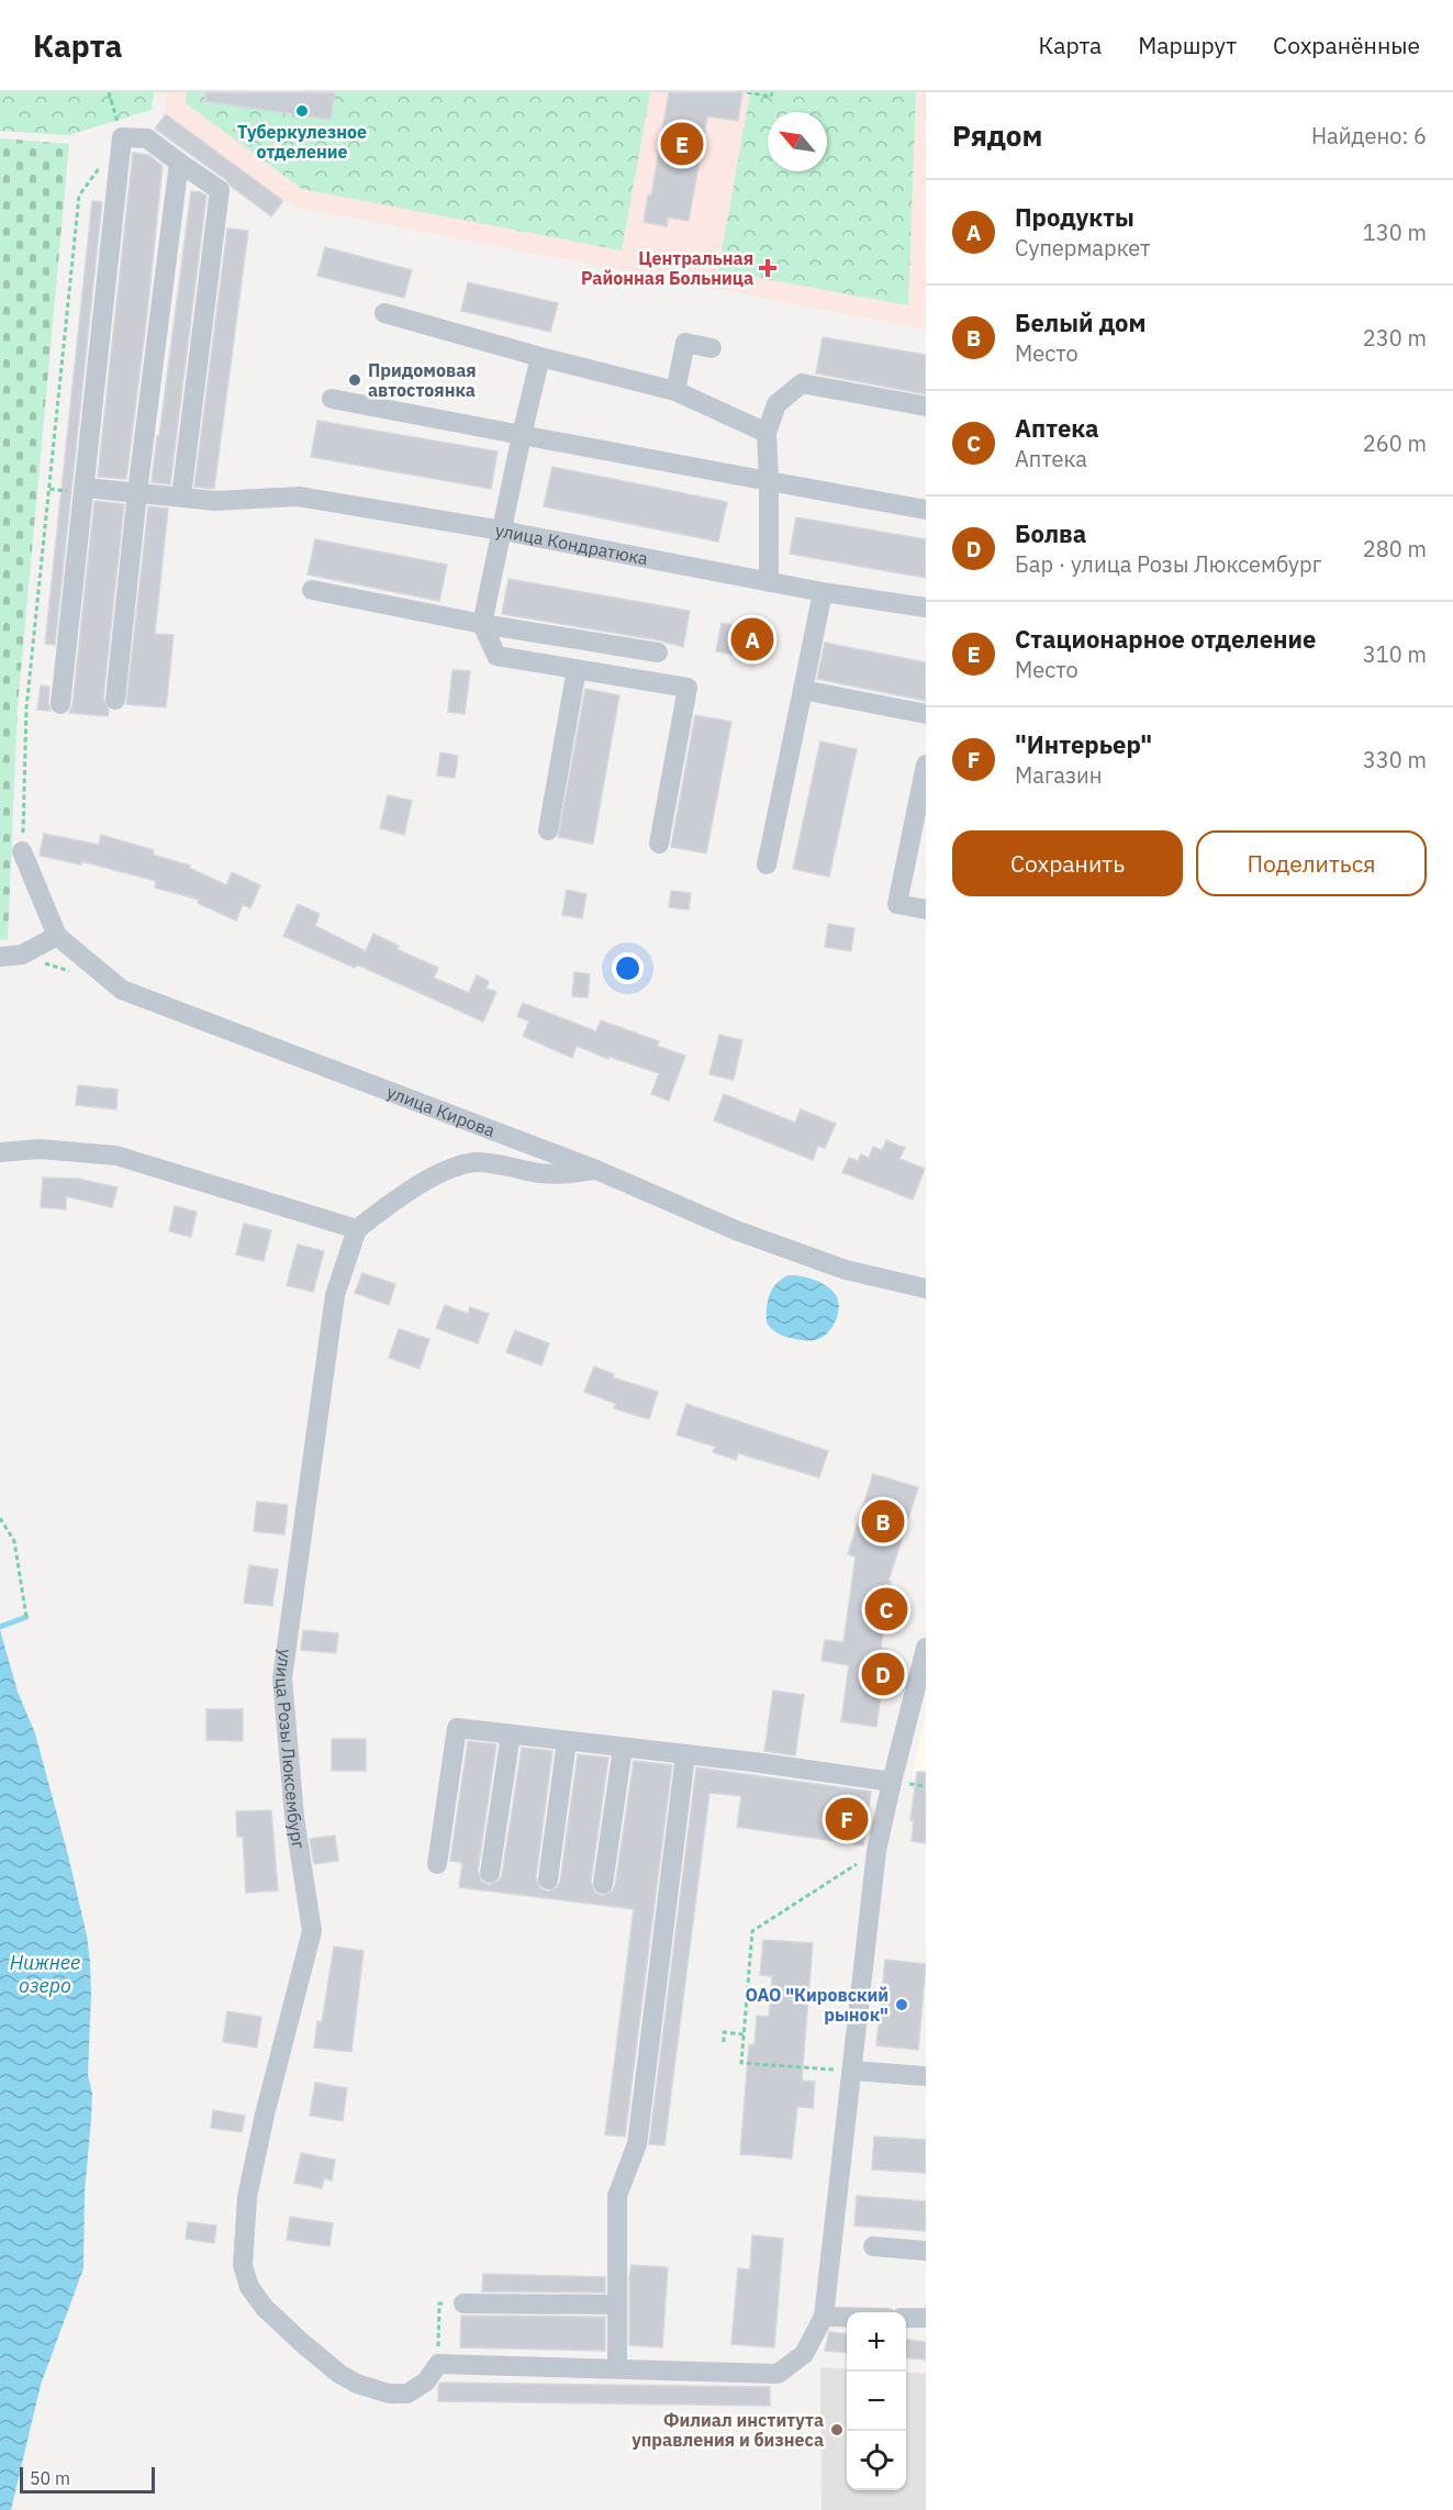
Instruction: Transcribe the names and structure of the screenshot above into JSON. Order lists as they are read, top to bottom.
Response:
{
  "streets": {
    "street": ["улица Кондратюка", "улица Кирова", "улица Розы Люксембург"]
  },
  "water": ["Нижнее озеро"],
  "places": {
    "other": [
      "Туберкулезное отделение",
      "Придомовая автостоянка",
      "ОАО \"Кировский рынок\"",
      "Филиал института управления и бизнеса"
    ],
    "health": ["Центральная Районная Больница"]
  },
  "scale_bar": "50 m",
  "north": "top left",
  "page": {
    "header": "Карта",
    "nav": ["Карта", "Маршрут", "Сохранённые"],
    "heading": ["Рядом", "Найдено: 6"],
    "pins": [
      "E",
      "A",
      "B",
      "C",
      "D",
      "F"
    ],
    "list": [
      {
        "mark": "A",
        "name": "Продукты",
        "note": "Супермаркет",
        "value": "130 m"
      },
      {
        "mark": "B",
        "name": "Белый дом",
        "note": "Место",
        "value": "230 m"
      },
      {
        "mark": "C",
        "name": "Аптека",
        "note": "Аптека",
        "value": "260 m"
      },
      {
        "mark": "D",
        "name": "Болва",
        "note": "Бар · улица Розы Люксембург",
        "value": "280 m"
      },
      {
        "mark": "E",
        "name": "Стационарное отделение",
        "note": "Место",
        "value": "310 m"
      },
      {
        "mark": "F",
        "name": "\"Интерьер\"",
        "note": "Магазин",
        "value": "330 m"
      }
    ],
    "buttons": ["Сохранить", "Поделиться"],
    "map_buttons": ["+", "−"],
    "scale": "50 m"
  }
}
